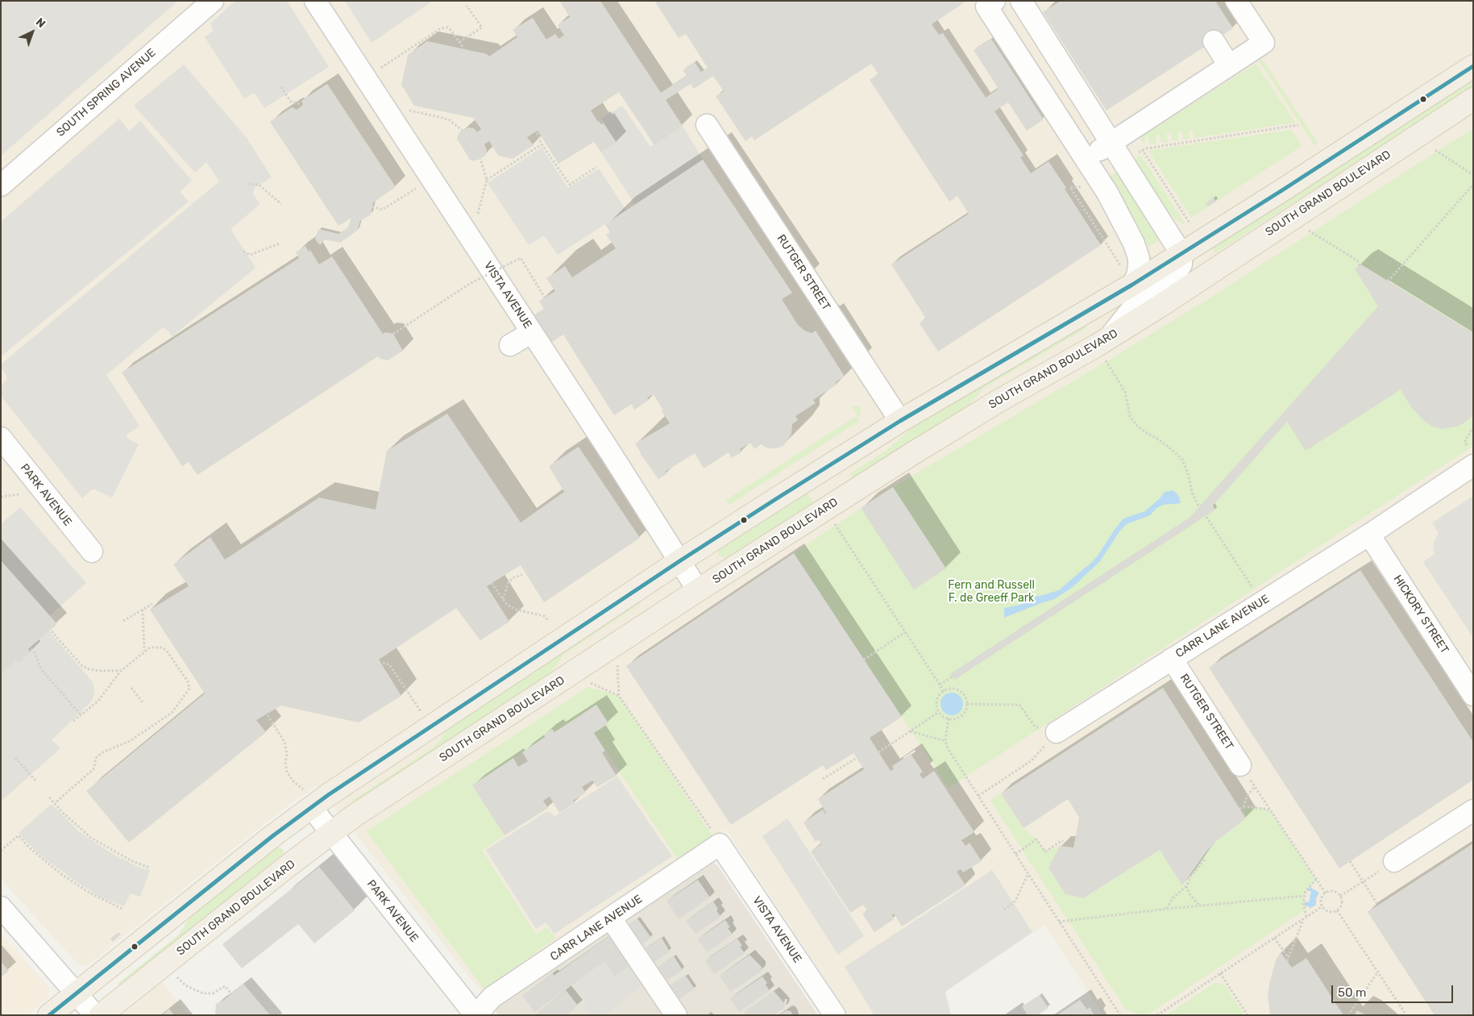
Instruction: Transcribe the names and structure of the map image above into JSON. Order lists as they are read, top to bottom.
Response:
{
  "streets": {
    "main road": ["SOUTH GRAND BOULEVARD"],
    "street": [
      "SOUTH SPRING AVENUE",
      "RUTGER STREET",
      "VISTA AVENUE",
      "PARK AVENUE",
      "HICKORY STREET",
      "CARR LANE AVENUE"
    ]
  },
  "crossings": [
    ["SOUTH GRAND BOULEVARD", "VISTA AVENUE"],
    ["SOUTH GRAND BOULEVARD", "PARK AVENUE"],
    ["RUTGER STREET", "CARR LANE AVENUE"],
    ["VISTA AVENUE", "CARR LANE AVENUE"],
    ["PARK AVENUE", "CARR LANE AVENUE"],
    ["HICKORY STREET", "CARR LANE AVENUE"]
  ],
  "parks": ["Fern and Russell F. de Greeff Park"],
  "scale_bar": "50 m",
  "north": "top right"
}
